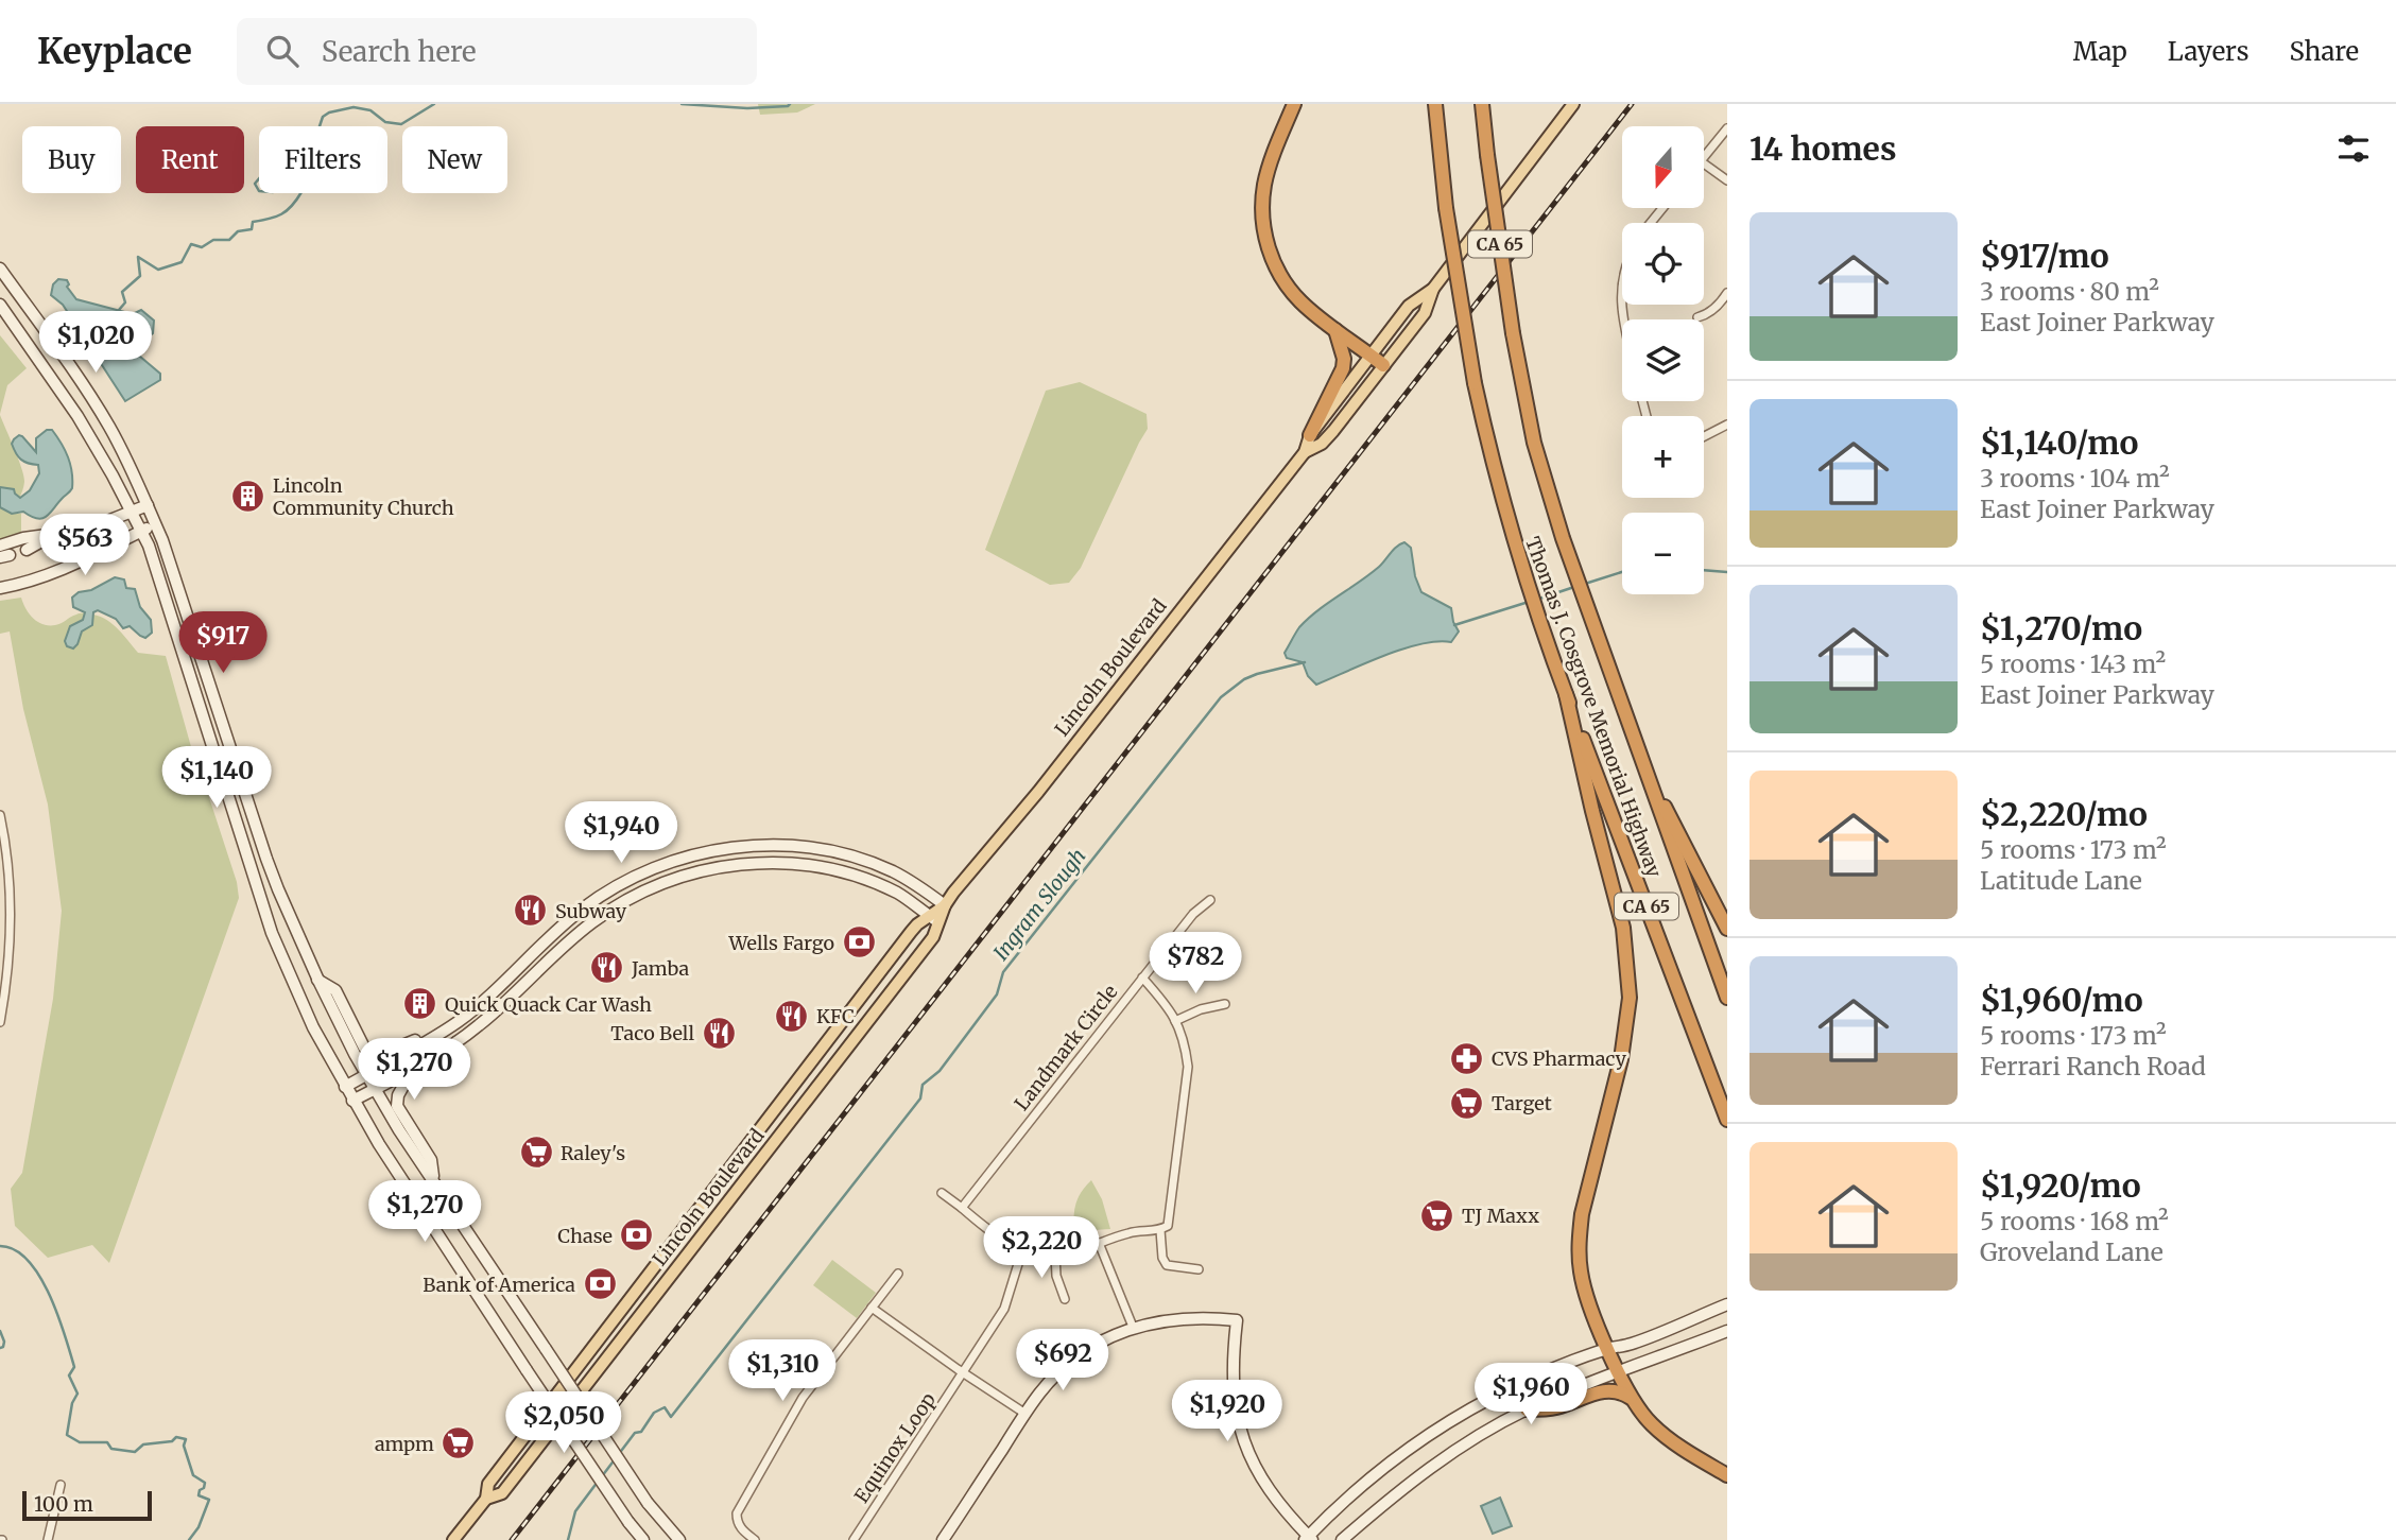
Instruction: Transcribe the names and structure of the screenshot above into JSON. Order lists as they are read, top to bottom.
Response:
{
  "streets": {
    "highway": ["CA 65", "Thomas J. Cosgrove Memorial Highway"],
    "main road": ["Lincoln Boulevard"],
    "street": ["Landmark Circle", "Equinox Loop"]
  },
  "water": ["Ingram Slough"],
  "places": {
    "building": ["Lincoln Community Church", "Quick Quack Car Wash"],
    "restaurant": [
      "Subway",
      "Jamba",
      "KFC",
      "Taco Bell"
    ],
    "bank": ["Wells Fargo", "Chase", "Bank of America"],
    "pharmacy": ["CVS Pharmacy"],
    "supermarket": [
      "Target",
      "Raley's",
      "TJ Maxx",
      "ampm"
    ]
  },
  "scale_bar": "100 m",
  "north": "bottom",
  "page": {
    "header": "Keyplace",
    "search": "Search here",
    "nav": ["Map", "Layers", "Share"],
    "heading": "14 homes",
    "map_buttons": ["+", "−"],
    "chip": [
      "Buy",
      "Rent",
      "Filters",
      "New"
    ],
    "list": [
      {
        "name": "$917/mo",
        "note": "3 rooms · 80 m² · East Joiner Parkway"
      },
      {
        "name": "$1,140/mo",
        "note": "3 rooms · 104 m² · East Joiner Parkway"
      },
      {
        "name": "$1,270/mo",
        "note": "5 rooms · 143 m² · East Joiner Parkway"
      },
      {
        "name": "$2,220/mo",
        "note": "5 rooms · 173 m² · Latitude Lane"
      },
      {
        "name": "$1,960/mo",
        "note": "5 rooms · 173 m² · Ferrari Ranch Road"
      },
      {
        "name": "$1,920/mo",
        "note": "5 rooms · 168 m² · Groveland Lane"
      }
    ],
    "price": [
      "$1,020",
      "$563",
      "$917",
      "$1,140",
      "$1,940",
      "$782",
      "$1,270",
      "$1,270",
      "$2,220",
      "$692",
      "$1,310",
      "$1,960",
      "$1,920",
      "$2,050"
    ],
    "scale": "100 m"
  }
}
